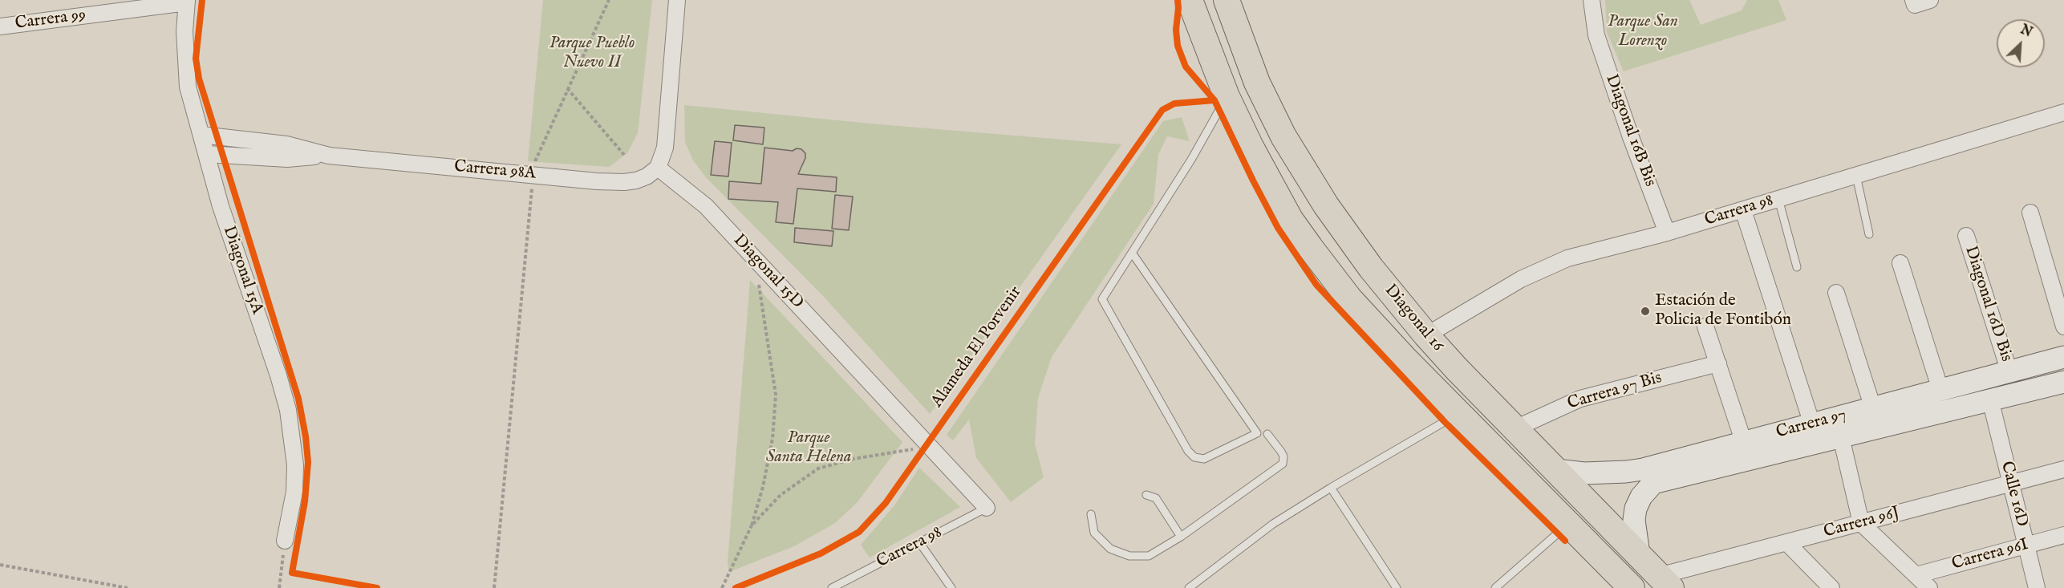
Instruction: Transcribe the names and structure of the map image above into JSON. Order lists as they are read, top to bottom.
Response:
{
  "streets": {
    "main road": ["Diagonal 16"],
    "street": [
      "Carrera 99",
      "Diagonal 16B Bis",
      "Carrera 98A",
      "Carrera 98",
      "Diagonal 15A",
      "Diagonal 15D",
      "Diagonal 16D Bis",
      "Carrera 97 Bis",
      "Carrera 97",
      "Calle 16D",
      "Carrera 96J",
      "Carrera 96I"
    ],
    "cycle path": ["Alameda El Porvenir"]
  },
  "crossings": [
    ["Carrera 99", "Diagonal 15A"],
    ["Diagonal 16B Bis", "Carrera 98"],
    ["Carrera 98A", "Diagonal 15A"],
    ["Carrera 98A", "Diagonal 15D"],
    ["Carrera 98", "Diagonal 15D"],
    ["Carrera 98", "Diagonal 16"],
    ["Diagonal 16D Bis", "Carrera 97"],
    ["Diagonal 16", "Carrera 97 Bis"],
    ["Diagonal 16", "Carrera 97"],
    ["Diagonal 16", "Carrera 96J"],
    ["Carrera 97", "Calle 16D"],
    ["Calle 16D", "Carrera 96J"],
    ["Calle 16D", "Carrera 96I"]
  ],
  "parks": ["Parque San Lorenzo", "Parque Pueblo Nuevo II", "Parque Santa Helena"],
  "places": ["Estación de Policia de Fontibón"],
  "north": "top right"
}
